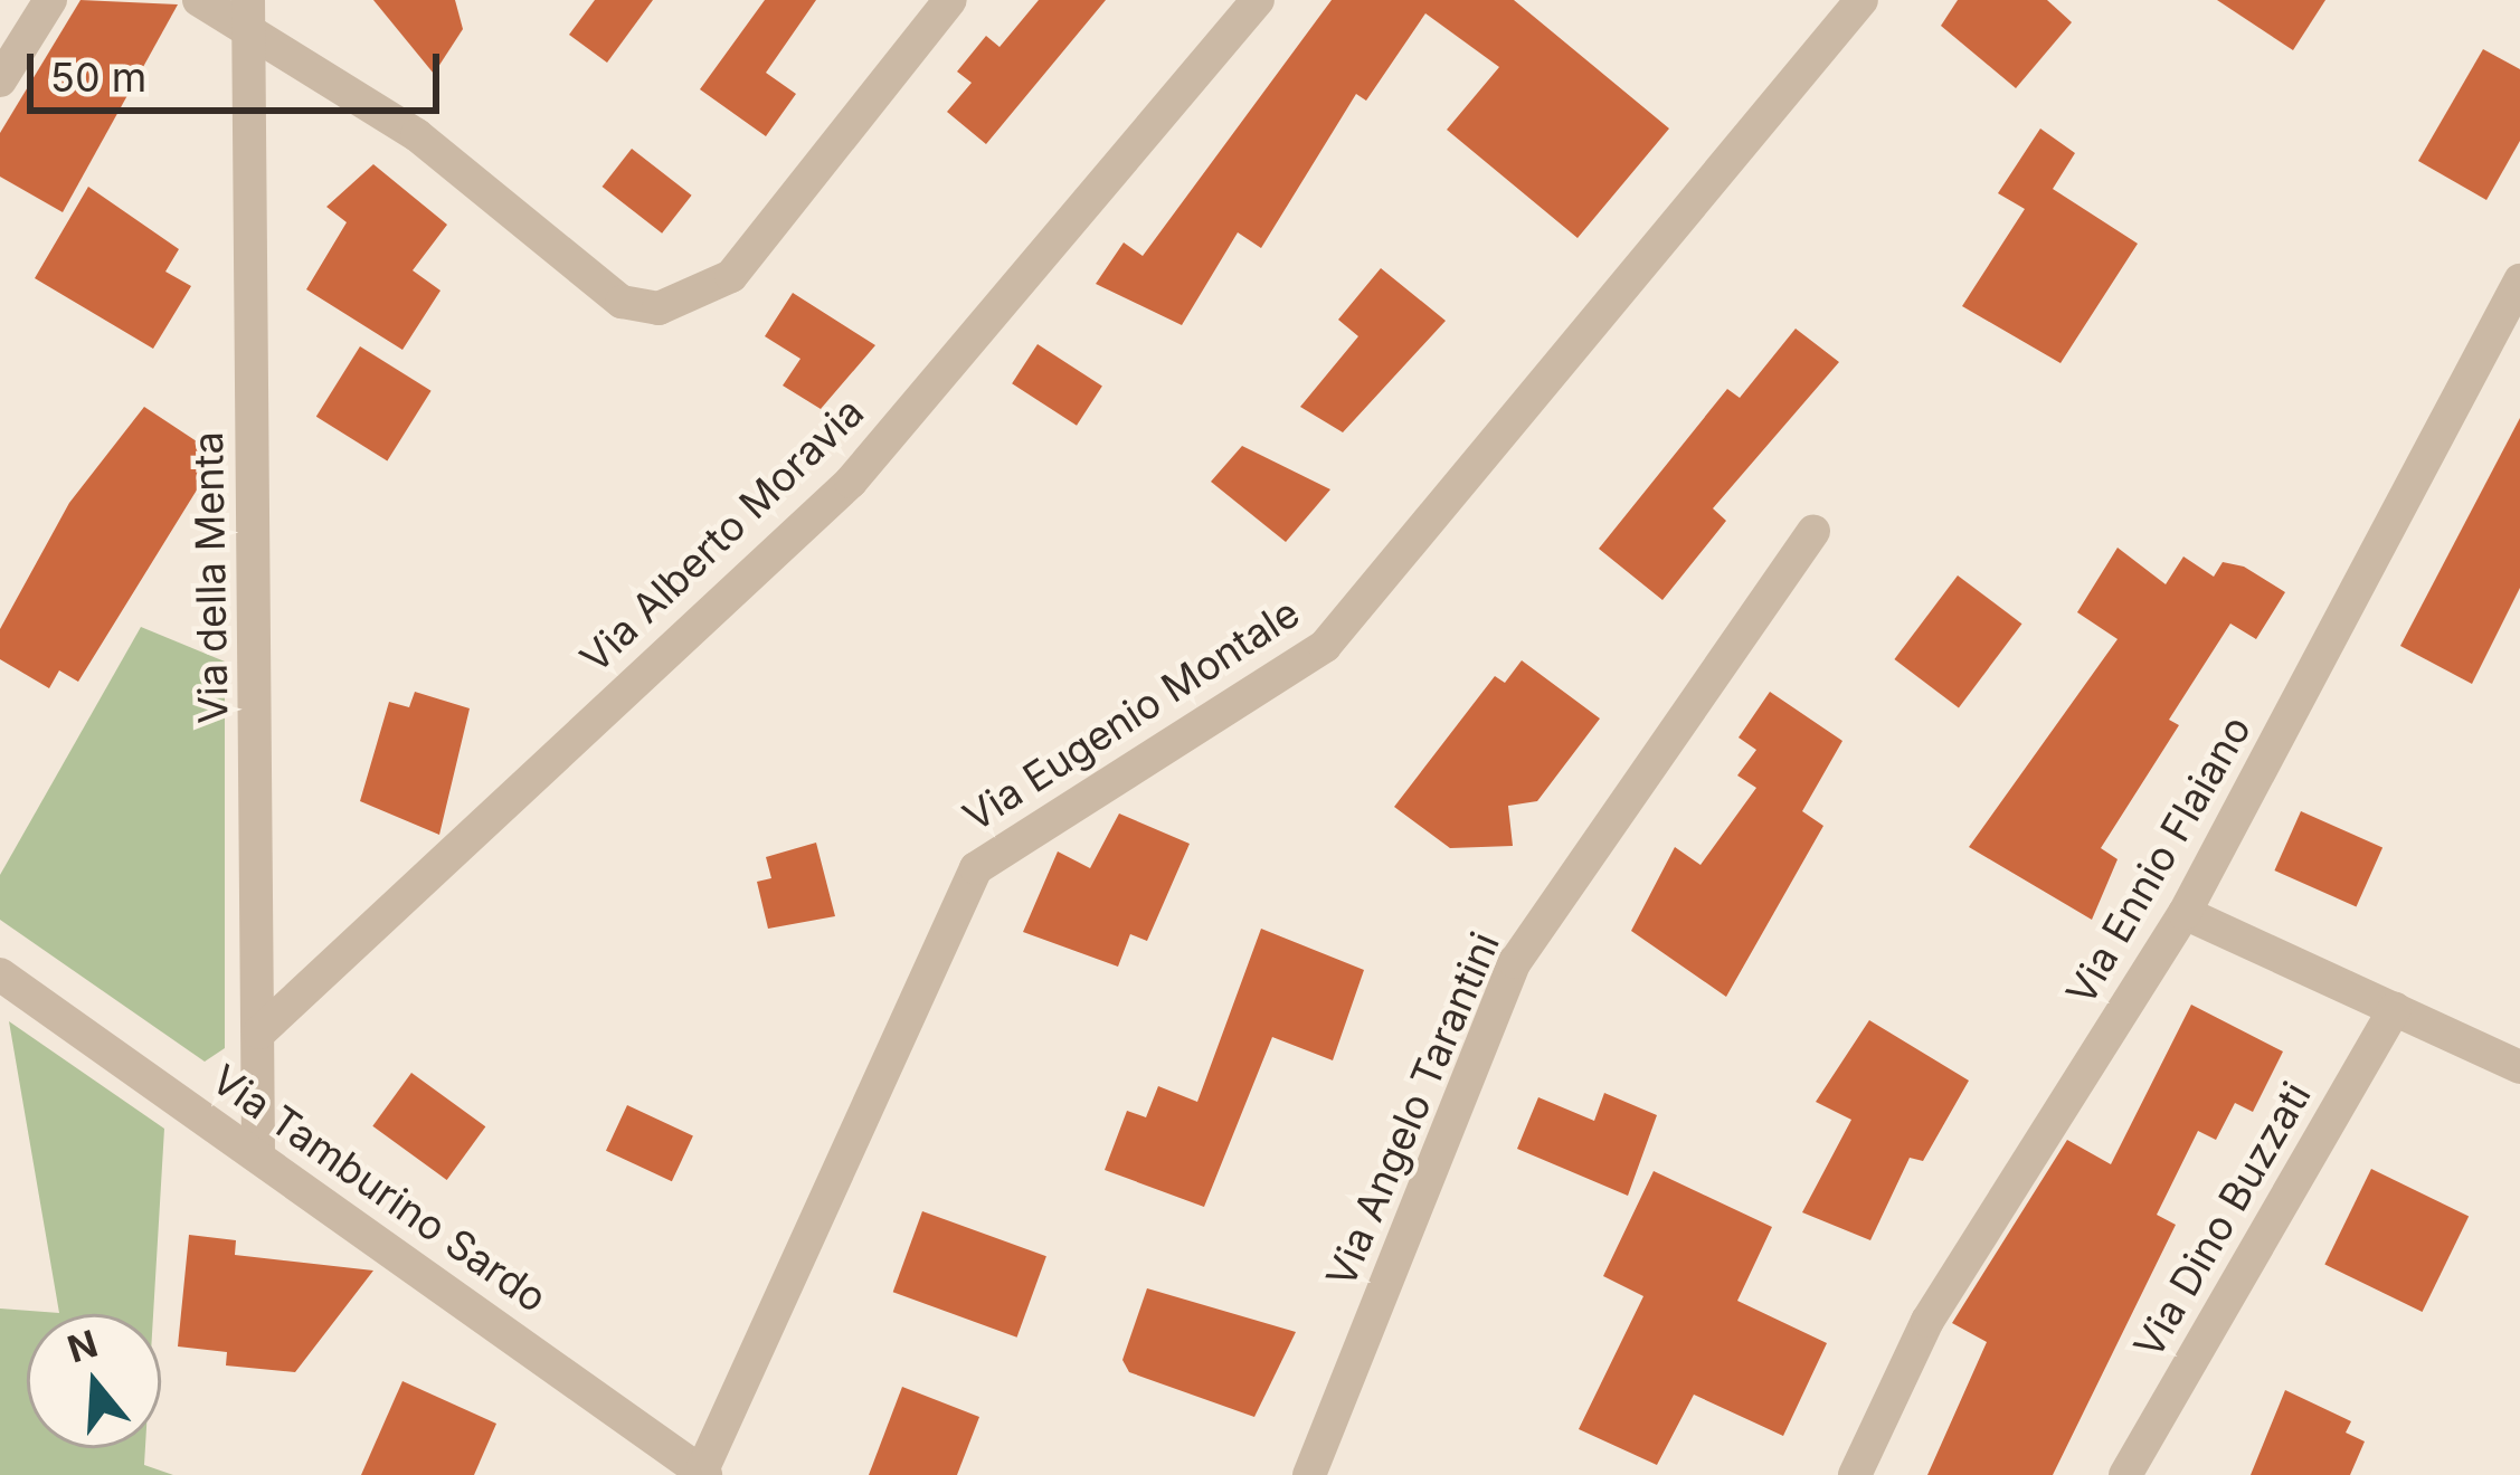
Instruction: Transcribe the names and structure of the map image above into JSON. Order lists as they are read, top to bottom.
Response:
{
  "streets": {
    "street": [
      "Via Alberto Moravia",
      "Via della Menta",
      "Via Eugenio Montale",
      "Via Ennio Flaiano",
      "Via Angelo Tarantini",
      "Via Tamburino Sardo",
      "Via Dino Buzzati"
    ]
  },
  "crossings": [
    ["Via Alberto Moravia", "Via della Menta"],
    ["Via della Menta", "Via Tamburino Sardo"],
    ["Via Eugenio Montale", "Via Tamburino Sardo"]
  ],
  "scale_bar": "50 m",
  "north": "top"
}
